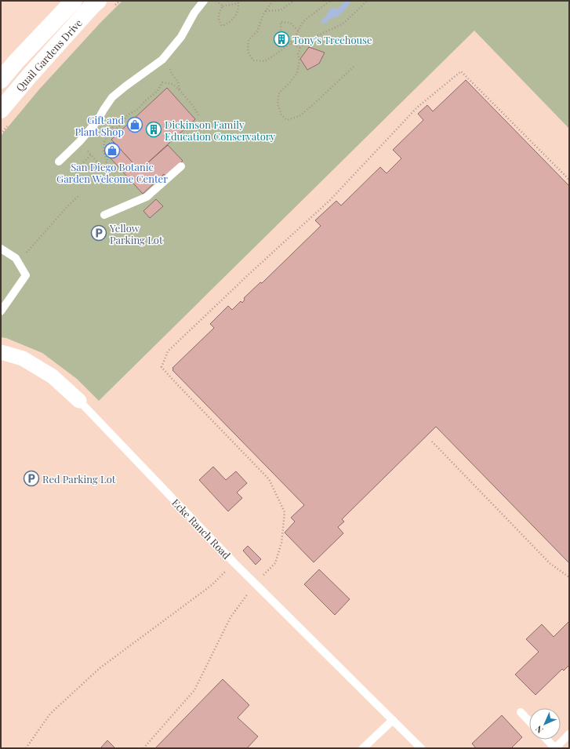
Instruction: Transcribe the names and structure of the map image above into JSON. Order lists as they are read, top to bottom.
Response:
{
  "streets": {
    "main road": ["Quail Gardens Drive"],
    "street": ["Ecke Ranch Road"]
  },
  "places": {
    "building": ["Tony's Treehouse", "Dickinson Family Education Conservatory"],
    "shop": ["Gift and Plant Shop", "San Diego Botanic Garden Welcome Center"],
    "parking": ["Yellow Parking Lot", "Red Parking Lot"]
  },
  "north": "bottom left"
}
